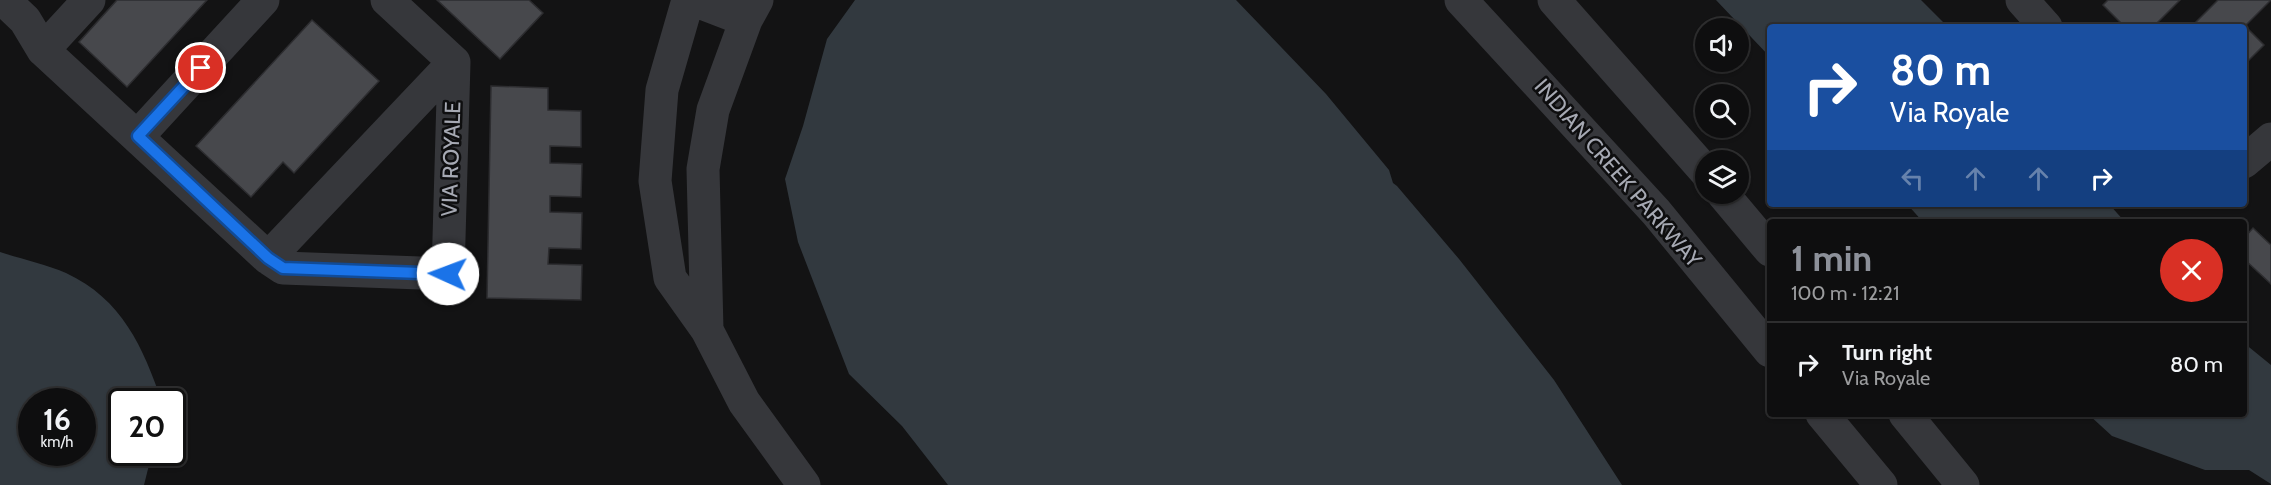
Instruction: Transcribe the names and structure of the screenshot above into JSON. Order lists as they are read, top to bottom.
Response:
{
  "streets": {
    "street": ["VIA ROYALE", "INDIAN CREEK PARKWAY"]
  },
  "page": {
    "turn": ["80 m", "Via Royale"],
    "heading": ["1 min", "100 m · 12:21"],
    "list": [
      {
        "name": "Turn right",
        "note": "Via Royale",
        "value": "80 m"
      }
    ],
    "speed": "16 km/h",
    "limit": "20"
  }
}
